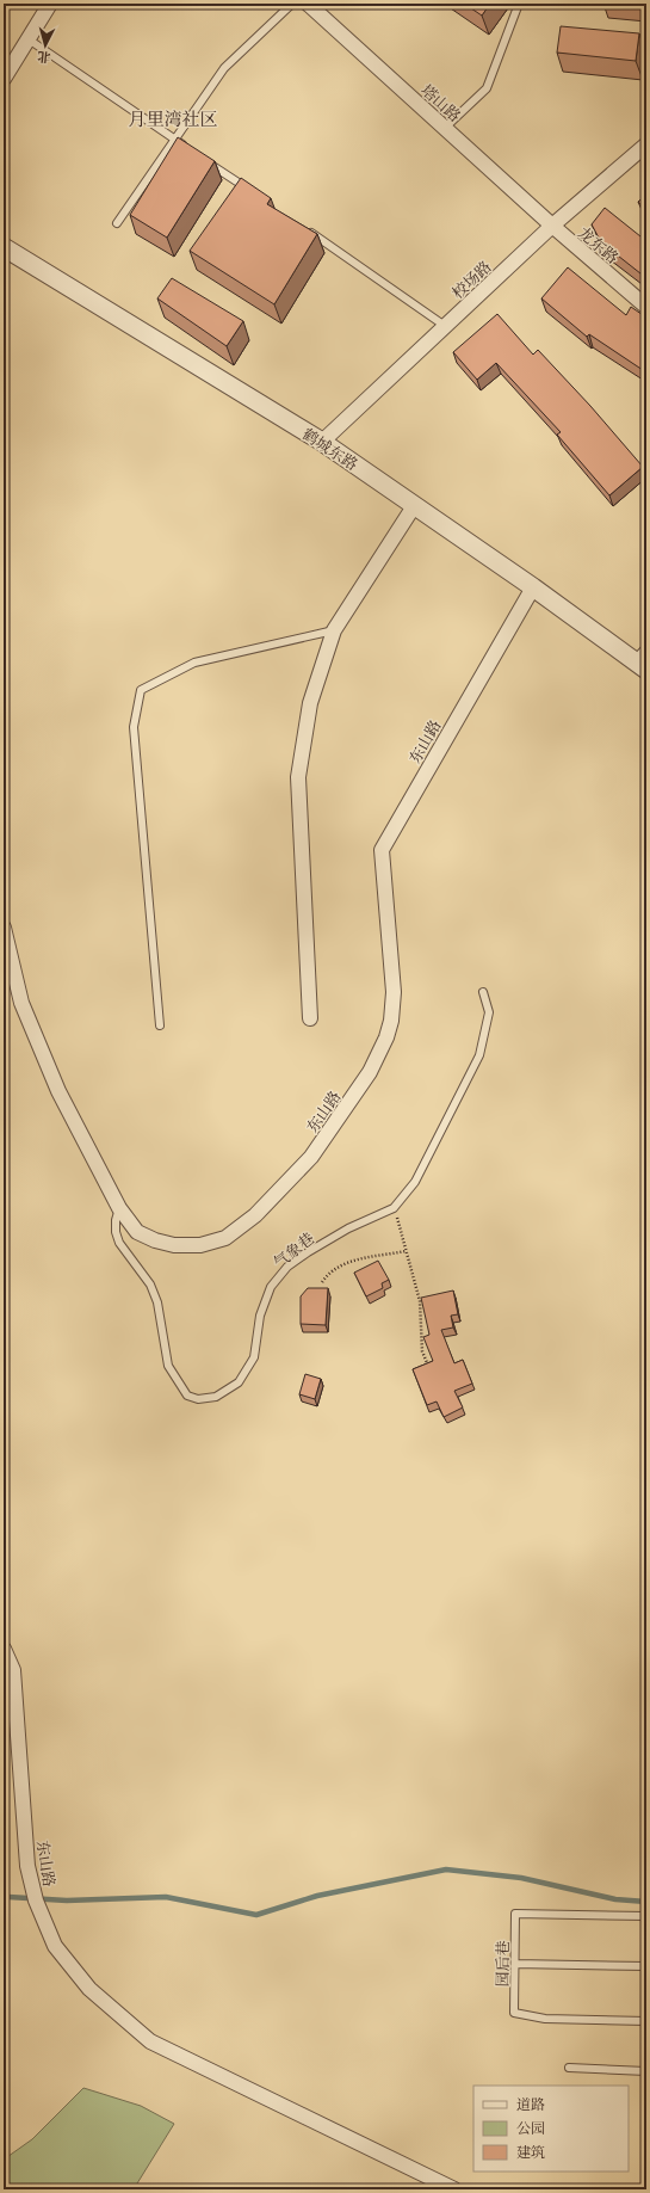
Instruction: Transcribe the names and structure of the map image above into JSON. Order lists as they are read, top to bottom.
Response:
{
  "streets": {
    "street": [
      "塔山路",
      "龙东路",
      "校场路",
      "鹤城东路",
      "东山路"
    ],
    "lane": ["气象巷", "园后巷"]
  },
  "crossings": [
    ["塔山路", "龙东路"],
    ["塔山路", "校场路"],
    ["龙东路", "校场路"],
    ["校场路", "鹤城东路"],
    ["鹤城东路", "东山路"],
    ["东山路", "气象巷"]
  ],
  "districts": ["月里湾社区"],
  "legend": ["道路", "公园", "建筑"],
  "north": "bottom"
}
